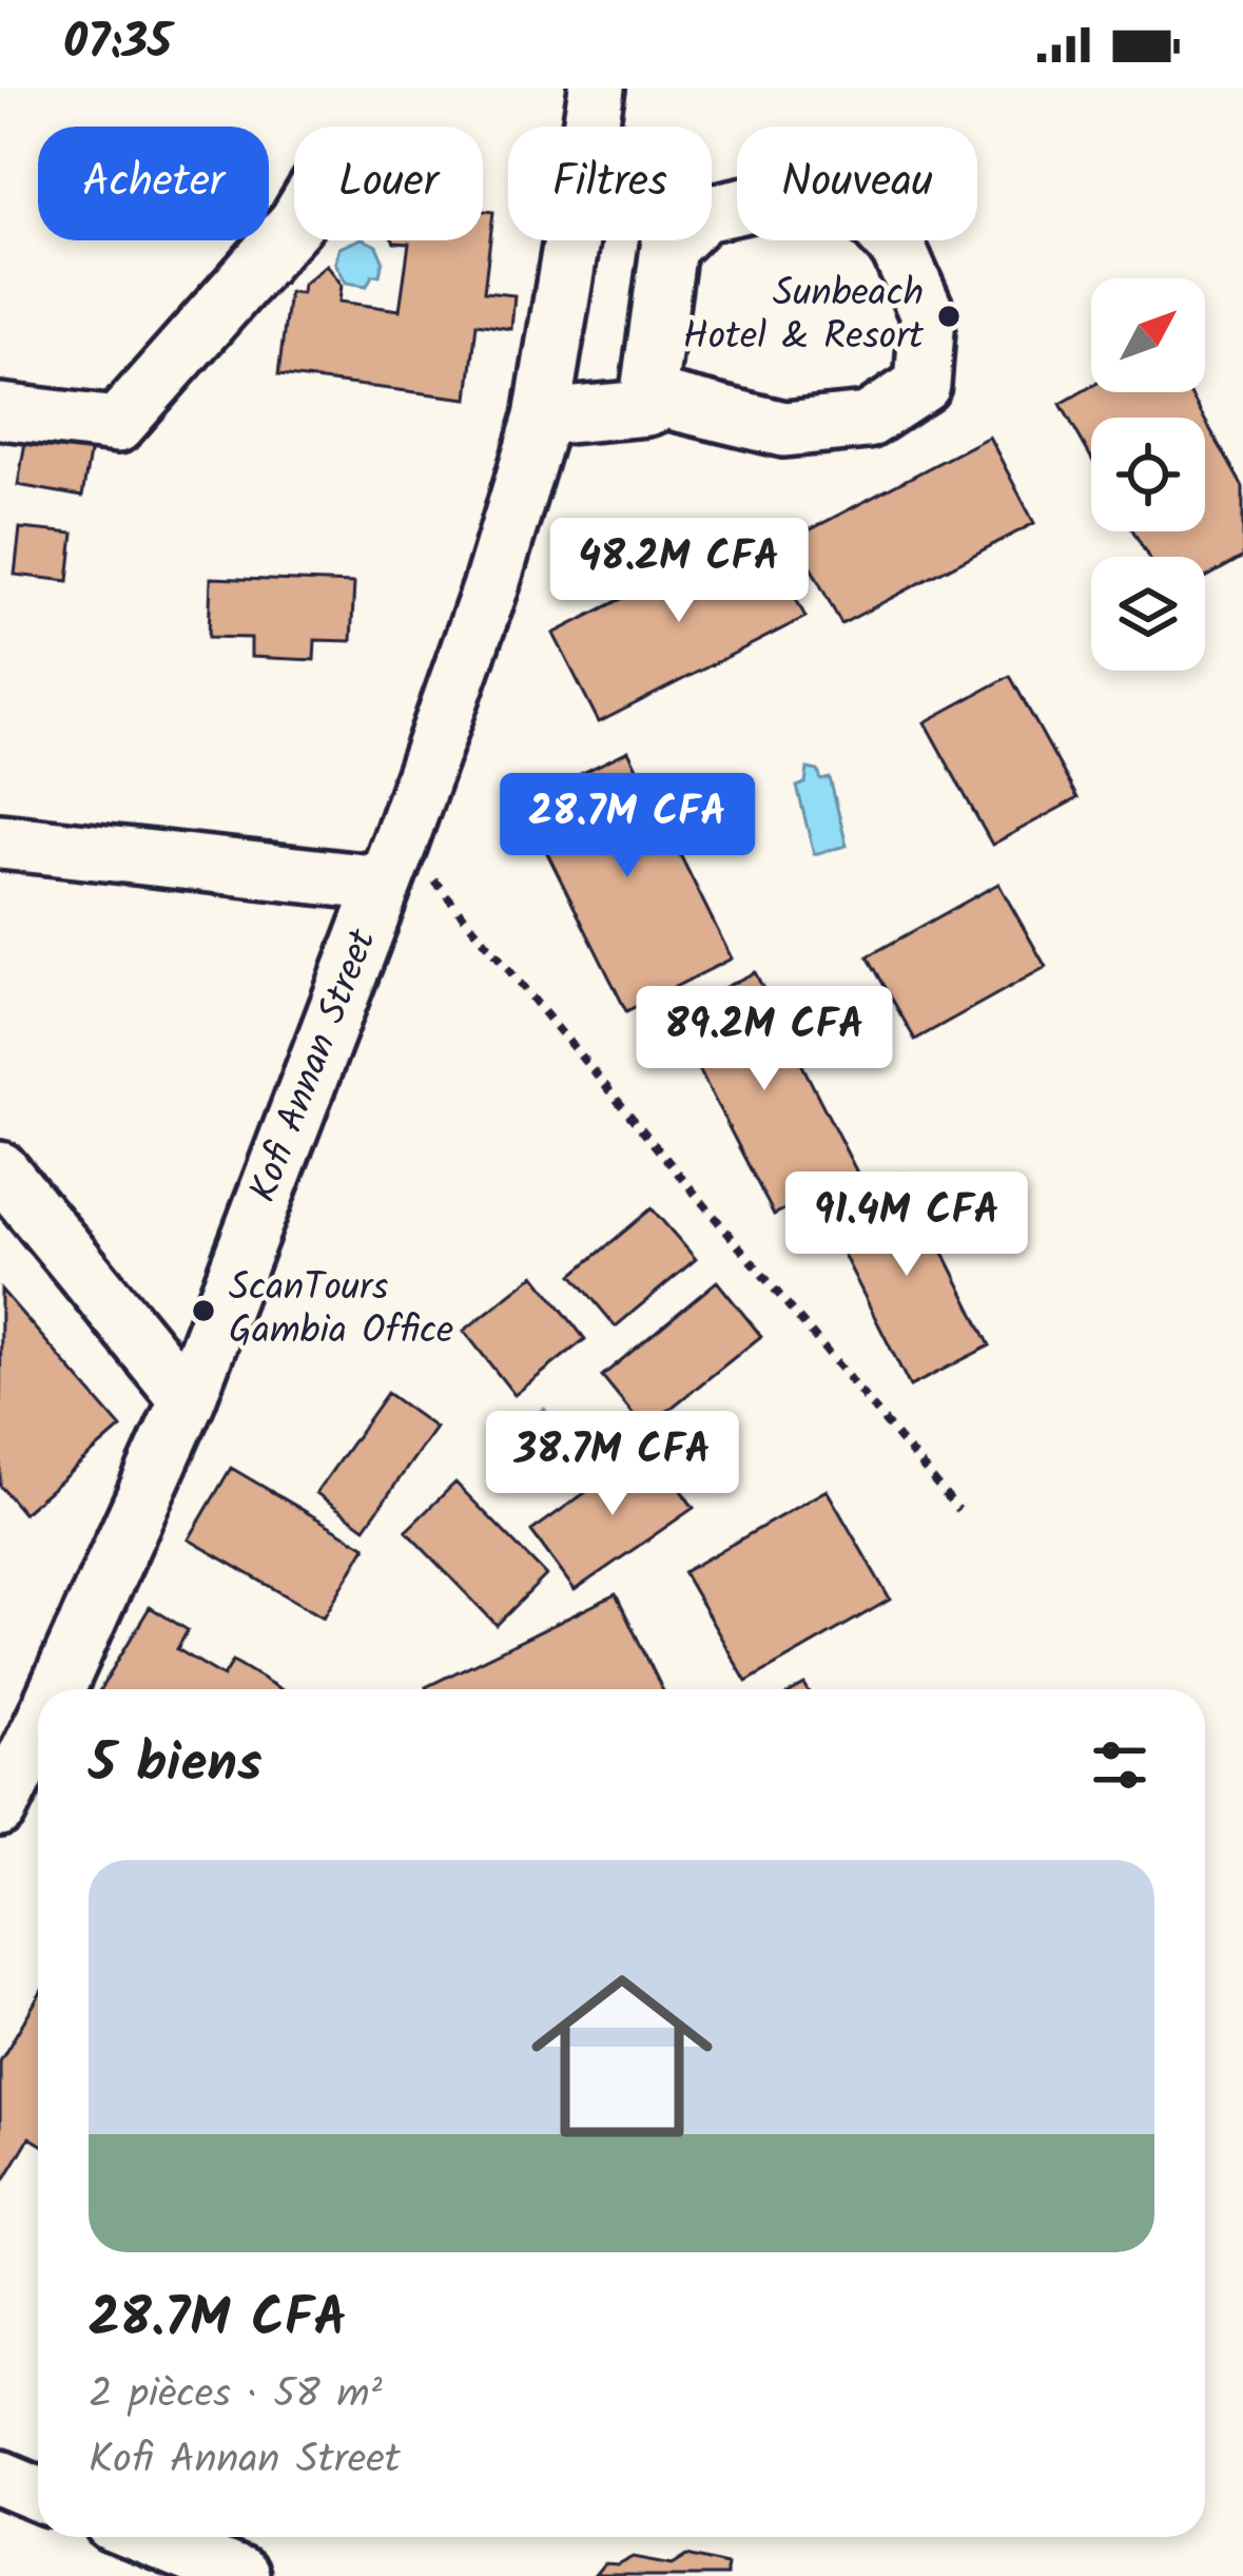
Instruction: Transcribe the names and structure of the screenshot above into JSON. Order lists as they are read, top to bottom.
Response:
{
  "streets": {
    "street": ["Kofi Annan Street"]
  },
  "places": ["Sunbeach Hotel & Resort", "ScanTours Gambia Office"],
  "north": "top right",
  "page": {
    "status": "07:35",
    "chip": [
      "Acheter",
      "Louer",
      "Filtres",
      "Nouveau"
    ],
    "price": [
      "48.2M CFA",
      "28.7M CFA",
      "89.2M CFA",
      "91.4M CFA",
      "38.7M CFA"
    ],
    "heading": "5 biens",
    "list": [
      {
        "name": "28.7M CFA",
        "note": "2 pièces · 58 m² · Kofi Annan Street"
      }
    ]
  }
}
